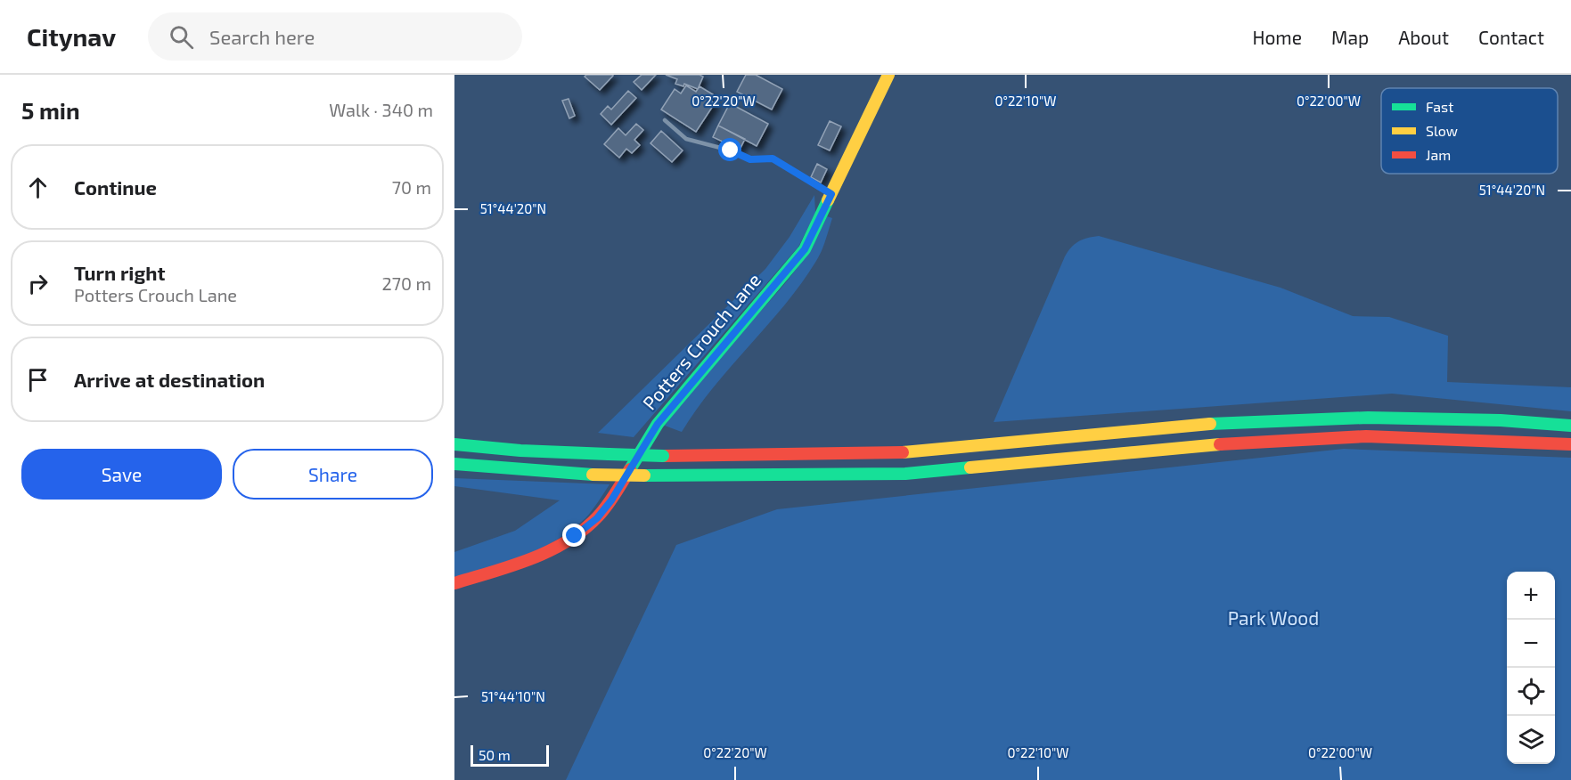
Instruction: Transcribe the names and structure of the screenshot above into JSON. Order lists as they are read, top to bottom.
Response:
{
  "streets": {
    "main road": ["Potters Crouch Lane"]
  },
  "parks": ["Park Wood"],
  "legend": ["Fast", "Slow", "Jam"],
  "scale_bar": "50 m",
  "page": {
    "header": "Citynav",
    "search": "Search here",
    "nav": [
      "Home",
      "Map",
      "About",
      "Contact"
    ],
    "heading": ["5 min", "Walk · 340 m"],
    "list": [
      ["Continue", "70 m"],
      ["Turn right", "Potters Crouch Lane", "270 m"],
      "Arrive at destination"
    ],
    "buttons": ["Save", "Share"],
    "map_buttons": ["+", "−"],
    "scale": "50 m"
  },
  "coordinates": [
    "0°22'20\"W",
    "0°22'10\"W",
    "0°22'00\"W",
    "51°44'20\"N",
    "51°44'10\"N"
  ]
}
